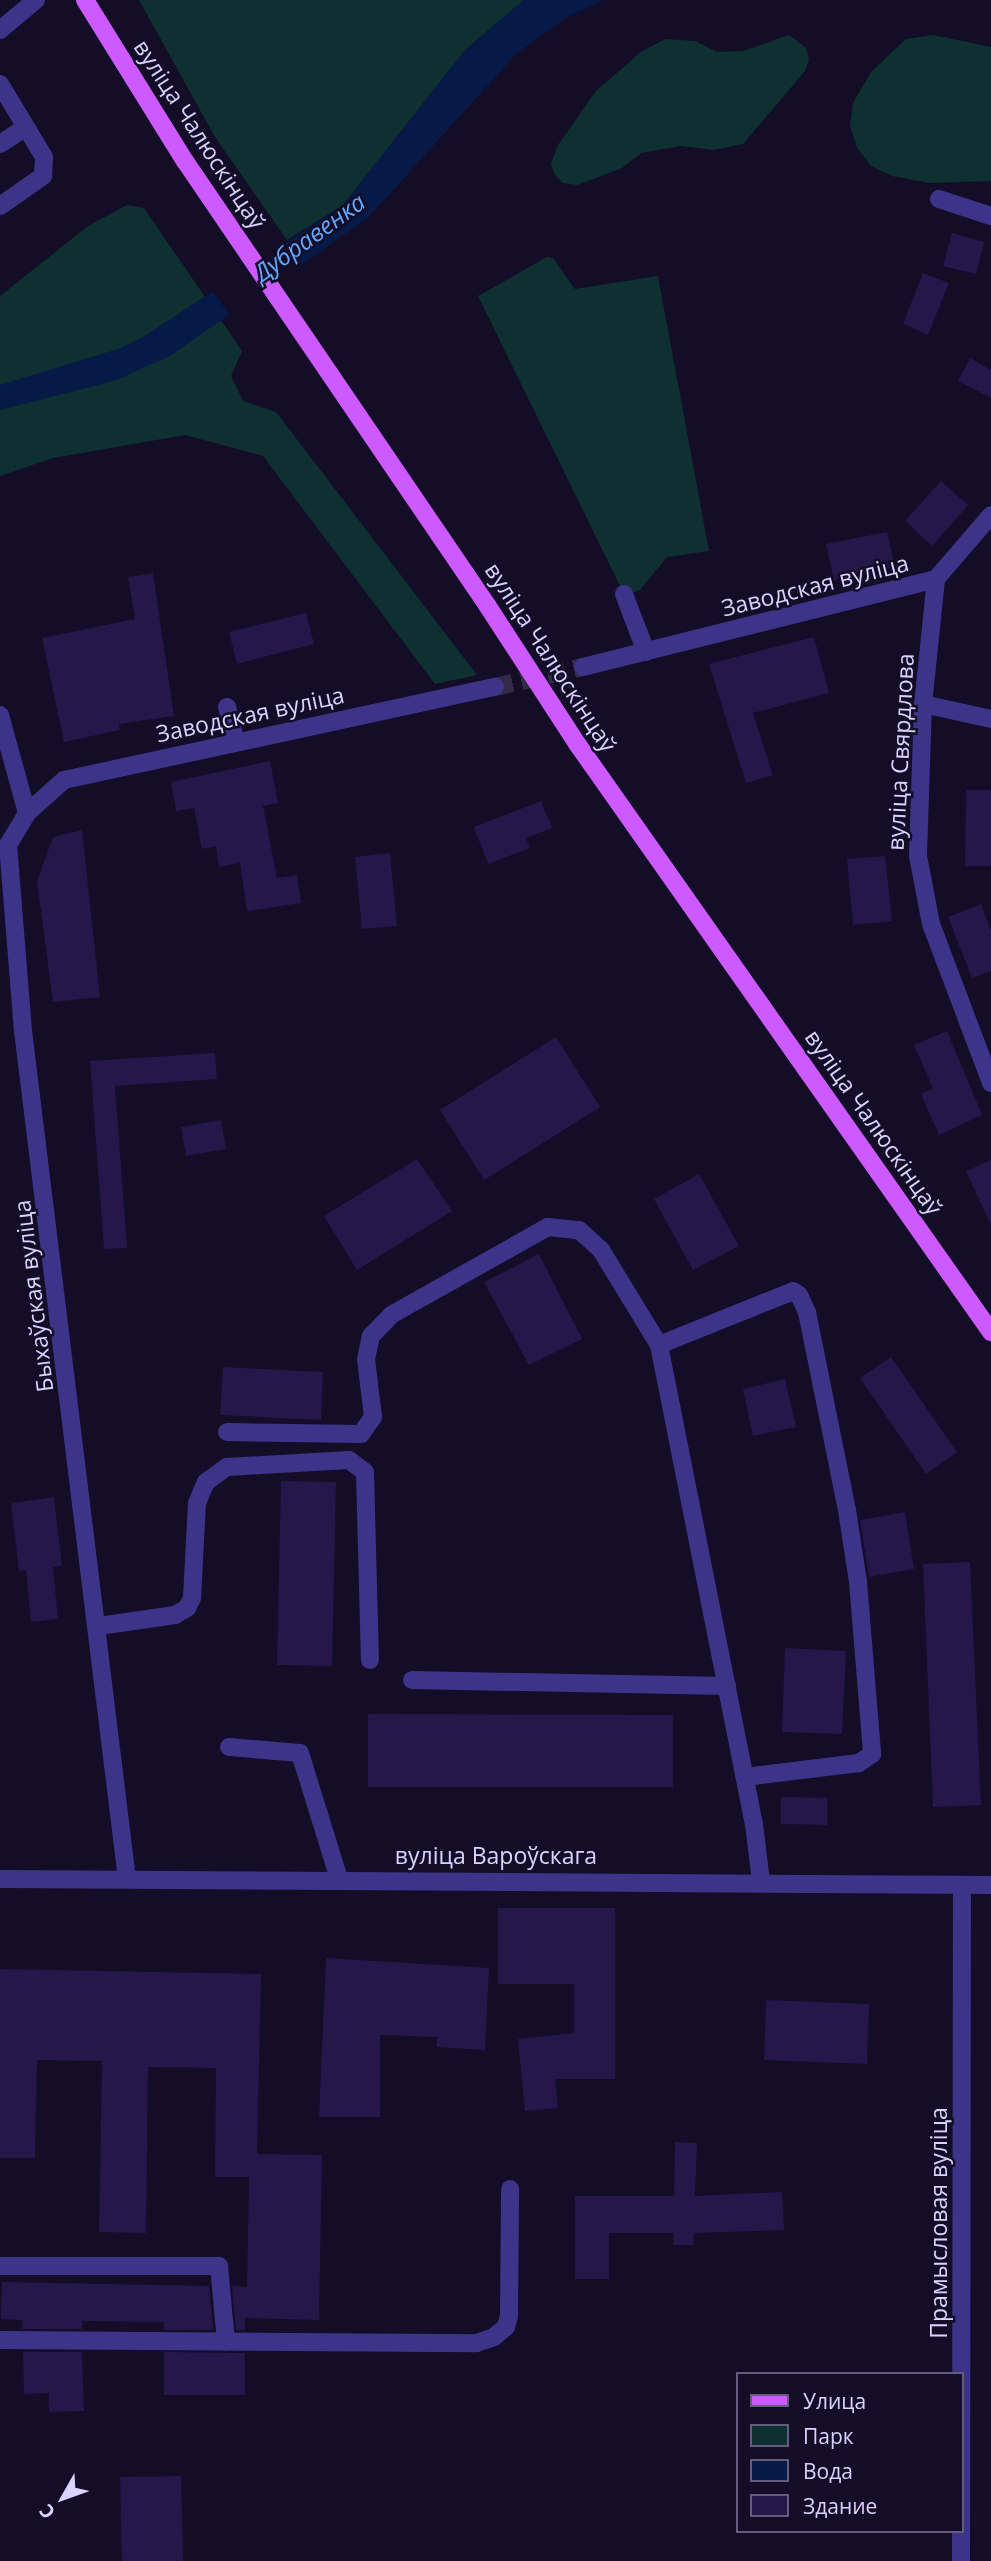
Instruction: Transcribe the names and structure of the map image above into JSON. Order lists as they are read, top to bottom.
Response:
{
  "streets": {
    "main road": ["вуліца Чалюскінцаў"],
    "street": [
      "Заводская вуліца",
      "вуліца Свярдлова",
      "Быхаўская вуліца",
      "вуліца Вароўскага",
      "Прамысловая вуліца"
    ]
  },
  "crossings": [
    ["Заводская вуліца", "вуліца Свярдлова"],
    ["Заводская вуліца", "Быхаўская вуліца"],
    ["Быхаўская вуліца", "вуліца Вароўскага"],
    ["вуліца Вароўскага", "Прамысловая вуліца"]
  ],
  "water": ["Дубравенка"],
  "legend": [
    "Улица",
    "Парк",
    "Вода",
    "Здание"
  ],
  "north": "bottom left"
}
